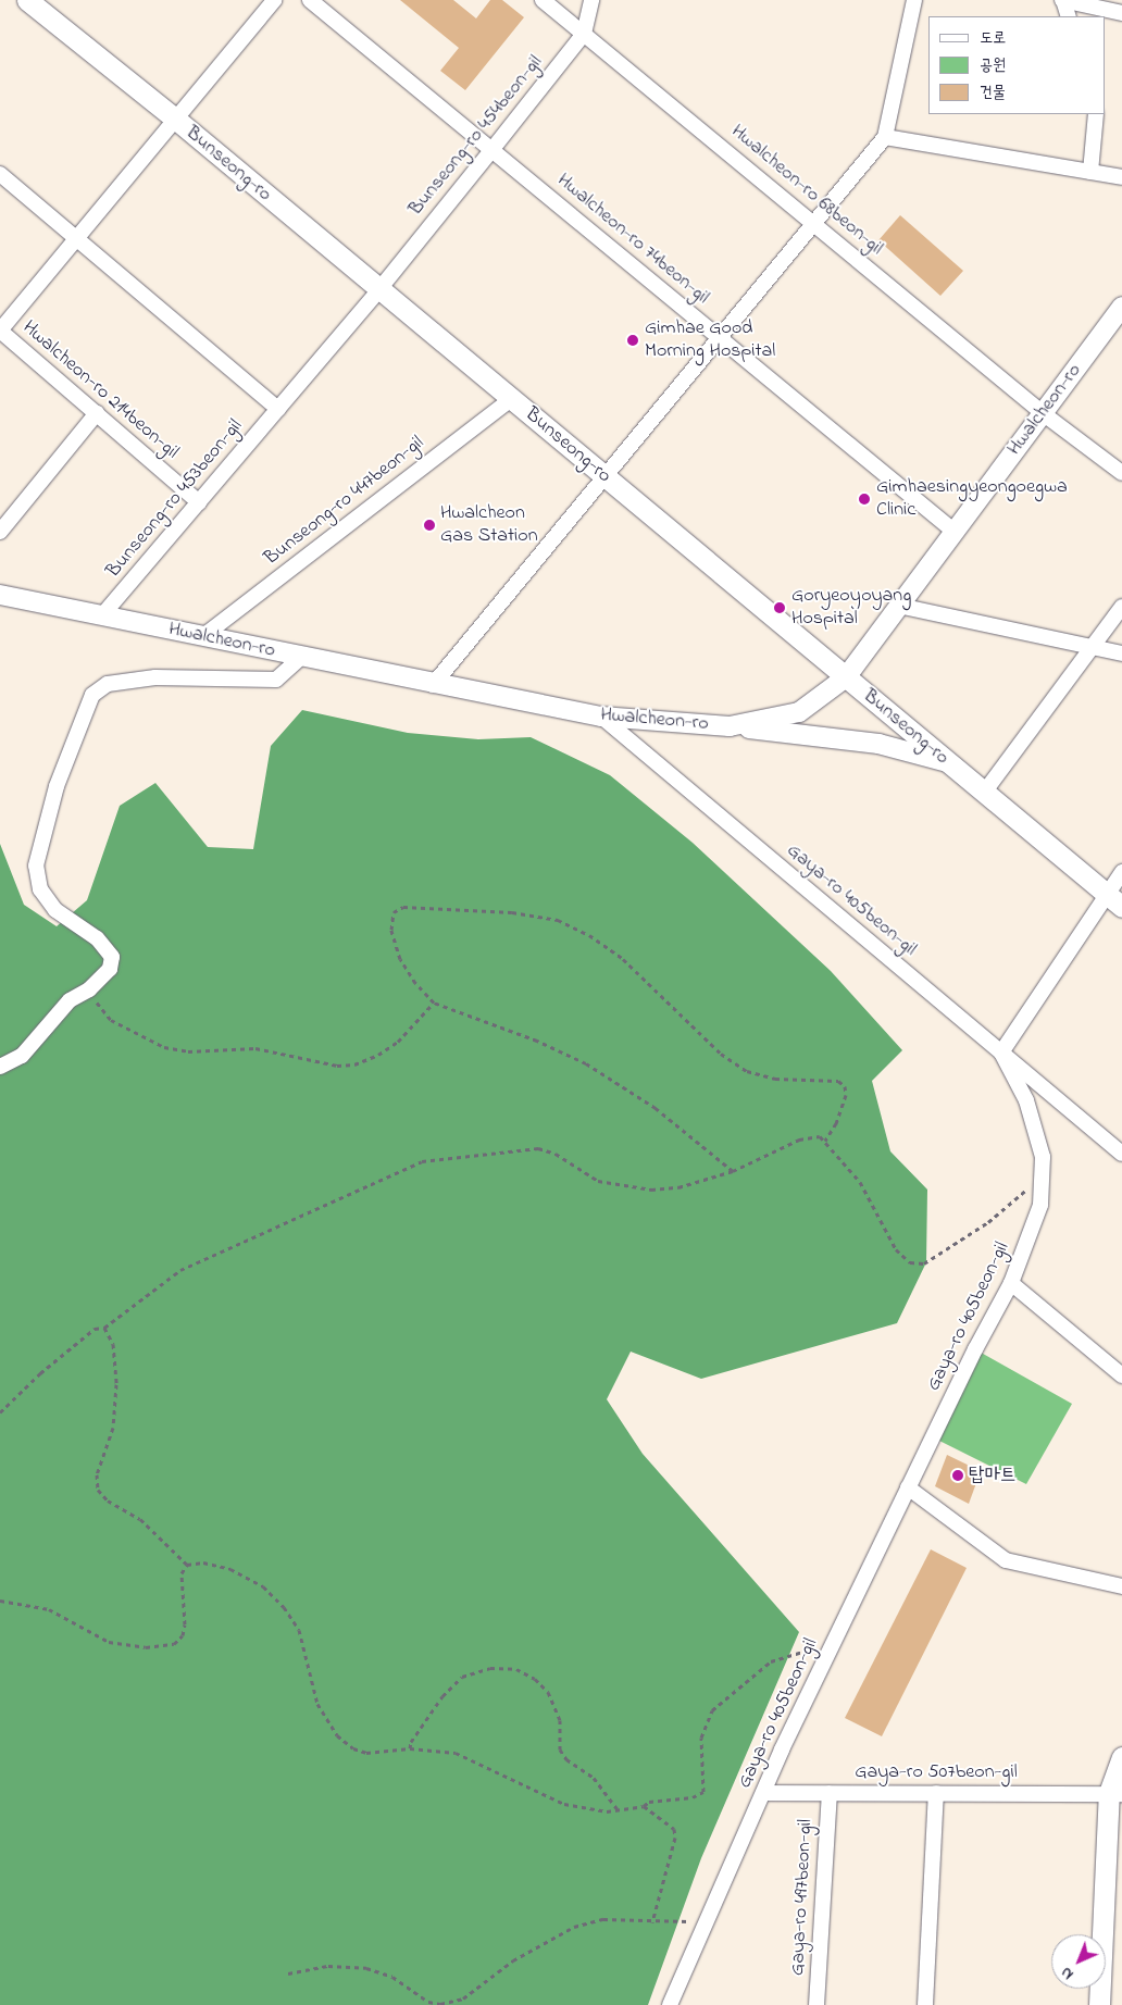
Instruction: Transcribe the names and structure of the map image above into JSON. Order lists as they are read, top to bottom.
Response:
{
  "streets": {
    "main road": ["Bunseong-ro"],
    "street": [
      "Bunseong-ro 454beon-gil",
      "Hwalcheon-ro 68beon-gil",
      "Hwalcheon-ro 74beon-gil",
      "Hwalcheon-ro 214beon-gil",
      "Hwalcheon-ro",
      "Bunseong-ro 453beon-gil",
      "Bunseong-ro 447beon-gil",
      "Gaya-ro 405beon-gil",
      "Gaya-ro 507beon-gil",
      "Gaya-ro 497beon-gil"
    ]
  },
  "crossings": [
    ["Bunseong-ro 454beon-gil", "Bunseong-ro"],
    ["Bunseong-ro 454beon-gil", "Hwalcheon-ro 68beon-gil"],
    ["Bunseong-ro 454beon-gil", "Hwalcheon-ro 74beon-gil"],
    ["Bunseong-ro 454beon-gil", "Bunseong-ro 453beon-gil"],
    ["Bunseong-ro", "Hwalcheon-ro"],
    ["Bunseong-ro", "Bunseong-ro 453beon-gil"],
    ["Bunseong-ro", "Bunseong-ro 447beon-gil"],
    ["Hwalcheon-ro 68beon-gil", "Hwalcheon-ro"],
    ["Hwalcheon-ro 74beon-gil", "Hwalcheon-ro"],
    ["Hwalcheon-ro 214beon-gil", "Bunseong-ro 453beon-gil"],
    ["Hwalcheon-ro", "Bunseong-ro 453beon-gil"],
    ["Hwalcheon-ro", "Bunseong-ro 447beon-gil"],
    ["Hwalcheon-ro", "Gaya-ro 405beon-gil"],
    ["Gaya-ro 405beon-gil", "Gaya-ro 507beon-gil"],
    ["Gaya-ro 507beon-gil", "Gaya-ro 497beon-gil"]
  ],
  "places": [
    "Gimhae Good Morning Hospital",
    "Gimhaesingyeongoegwa Clinic",
    "Hwalcheon Gas Station",
    "Goryeoyoyang Hospital",
    "탑마트"
  ],
  "legend": ["도로", "공원", "건물"],
  "north": "bottom left"
}
